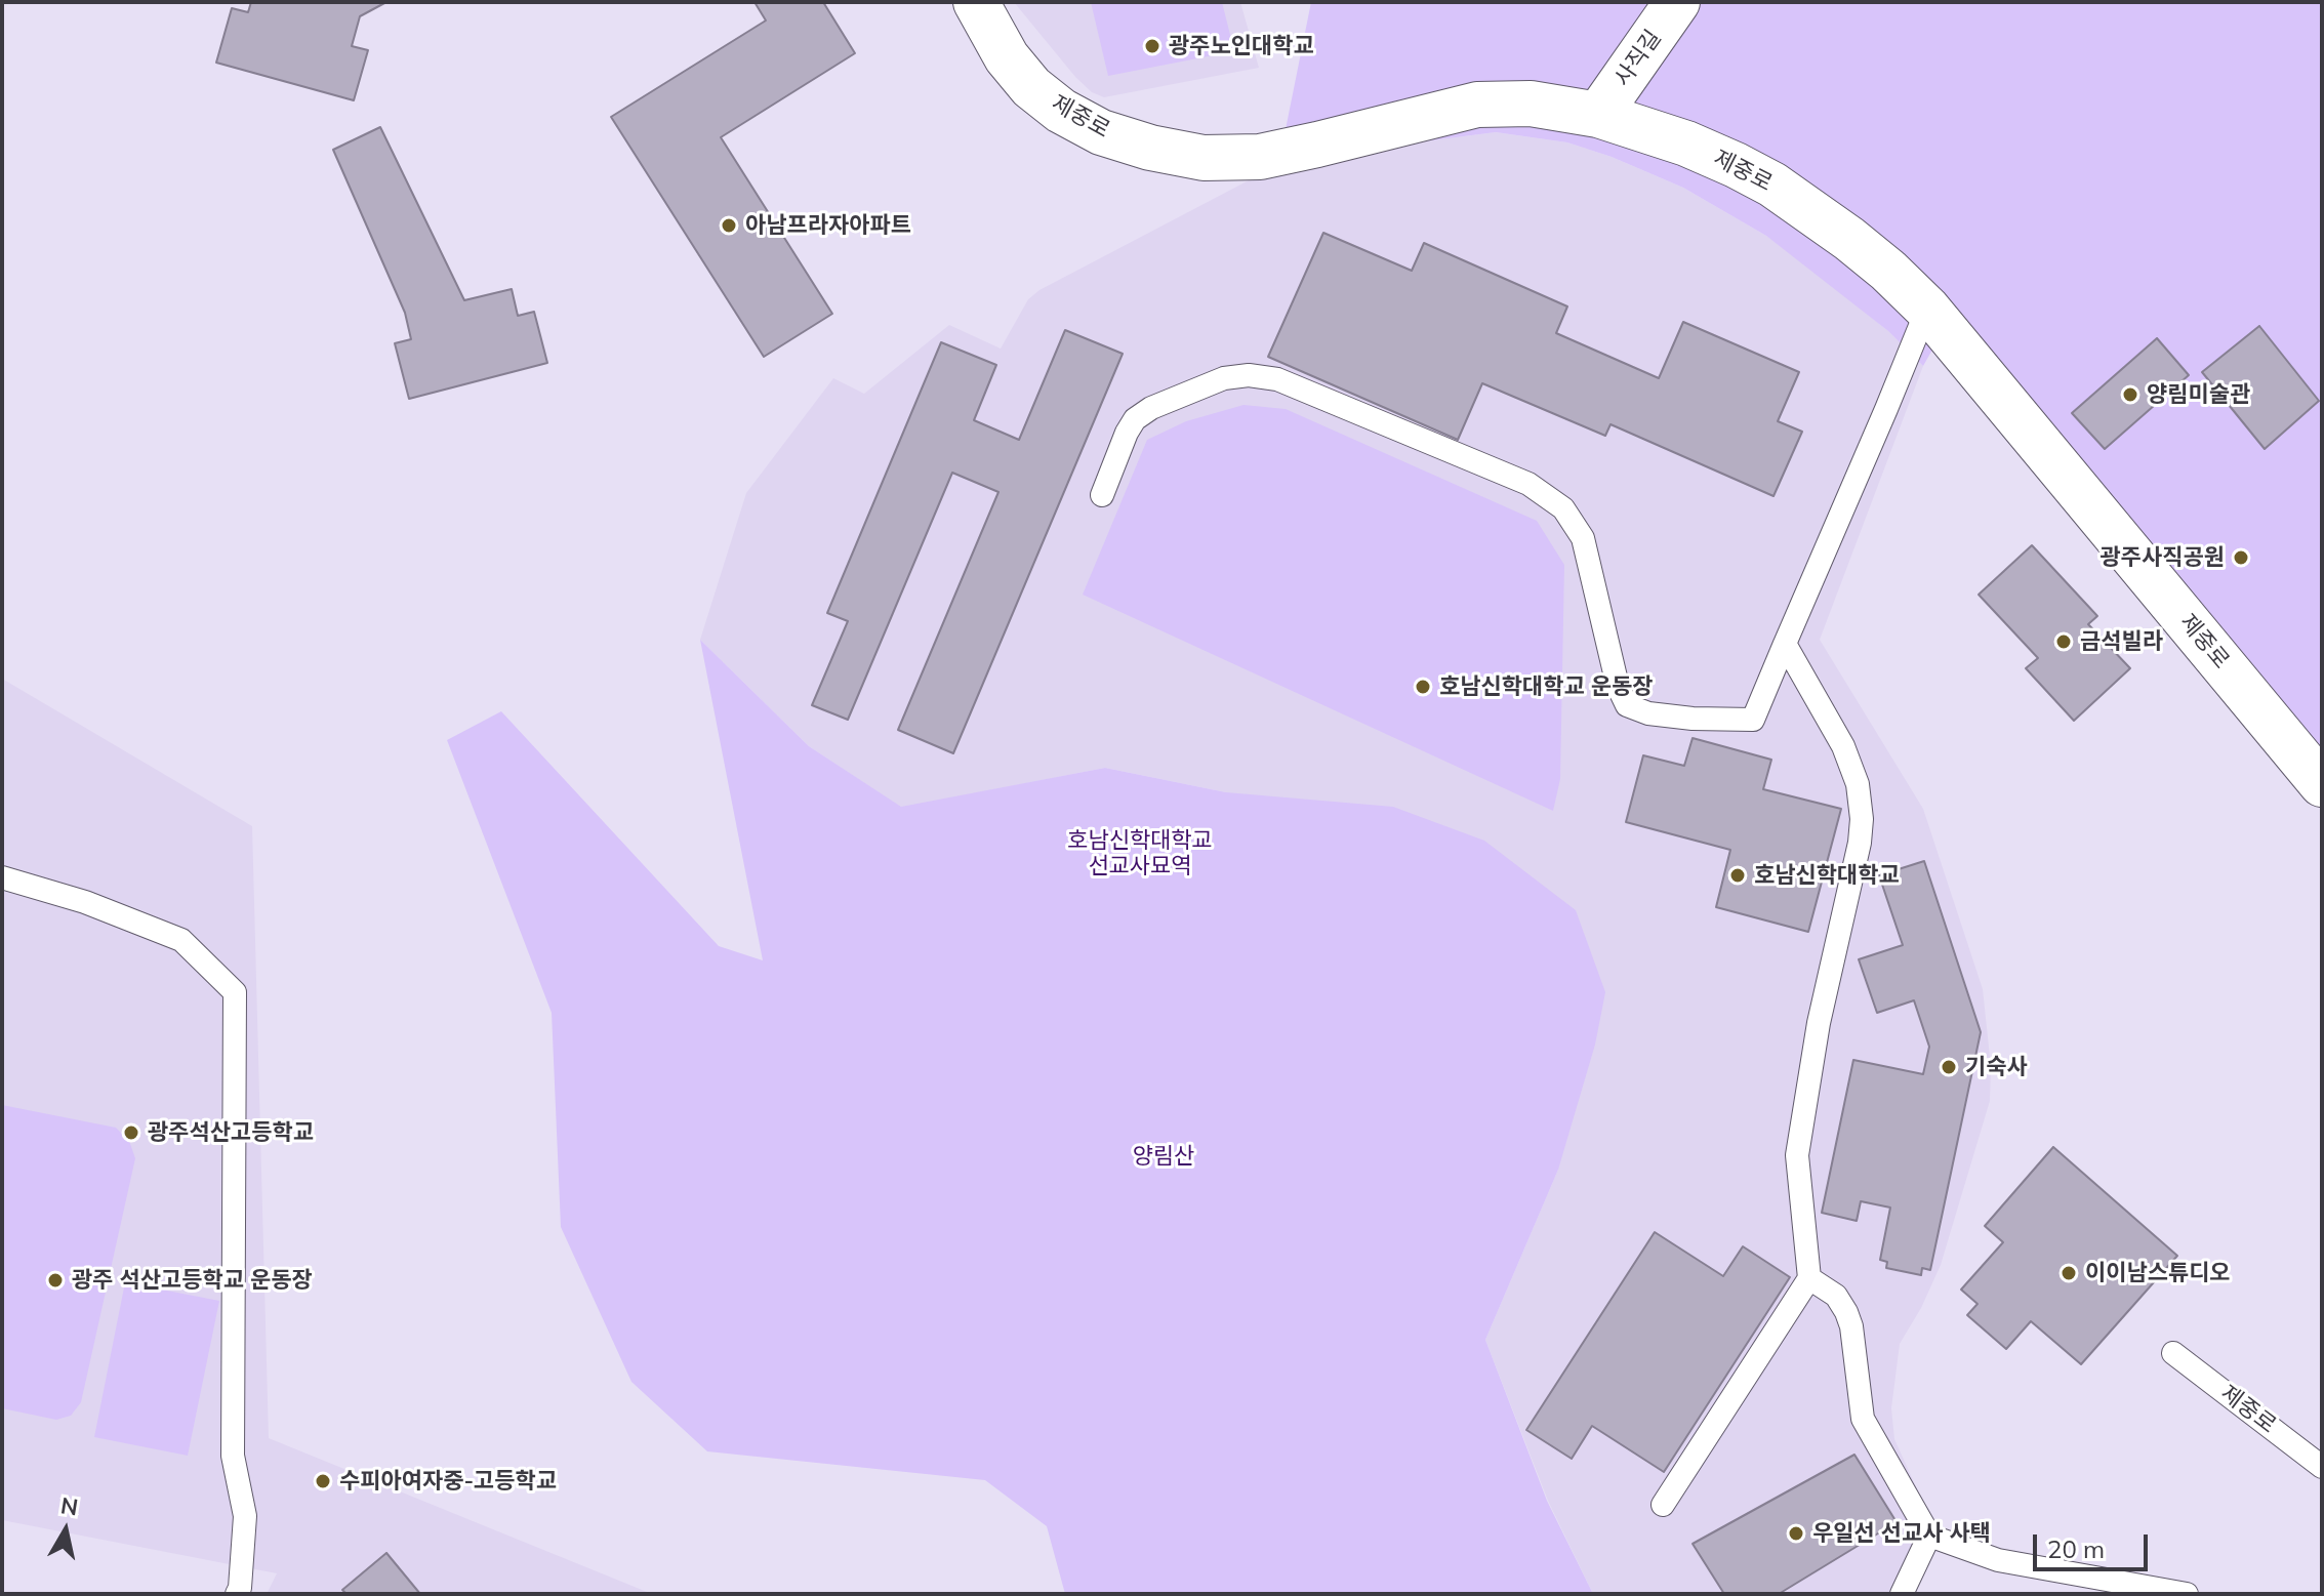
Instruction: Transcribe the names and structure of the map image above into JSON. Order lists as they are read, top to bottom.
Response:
{
  "streets": {
    "street": ["사직길", "제중로"]
  },
  "crossings": [
    ["사직길", "제중로"]
  ],
  "parks": ["호남신학대학교 선교사묘역", "양림산"],
  "places": [
    "광주노인대학교",
    "아남프라자아파트",
    "양림미술관",
    "광주사직공원",
    "금석빌라",
    "호남신학대학교 운동장",
    "호남신학대학교",
    "기숙사",
    "광주석산고등학교",
    "이이남스튜디오",
    "광주 석산고등학교 운동장",
    "수피아여자중-고등학교",
    "우일선 선교사 사택"
  ],
  "scale_bar": "20 m",
  "north": "top"
}
